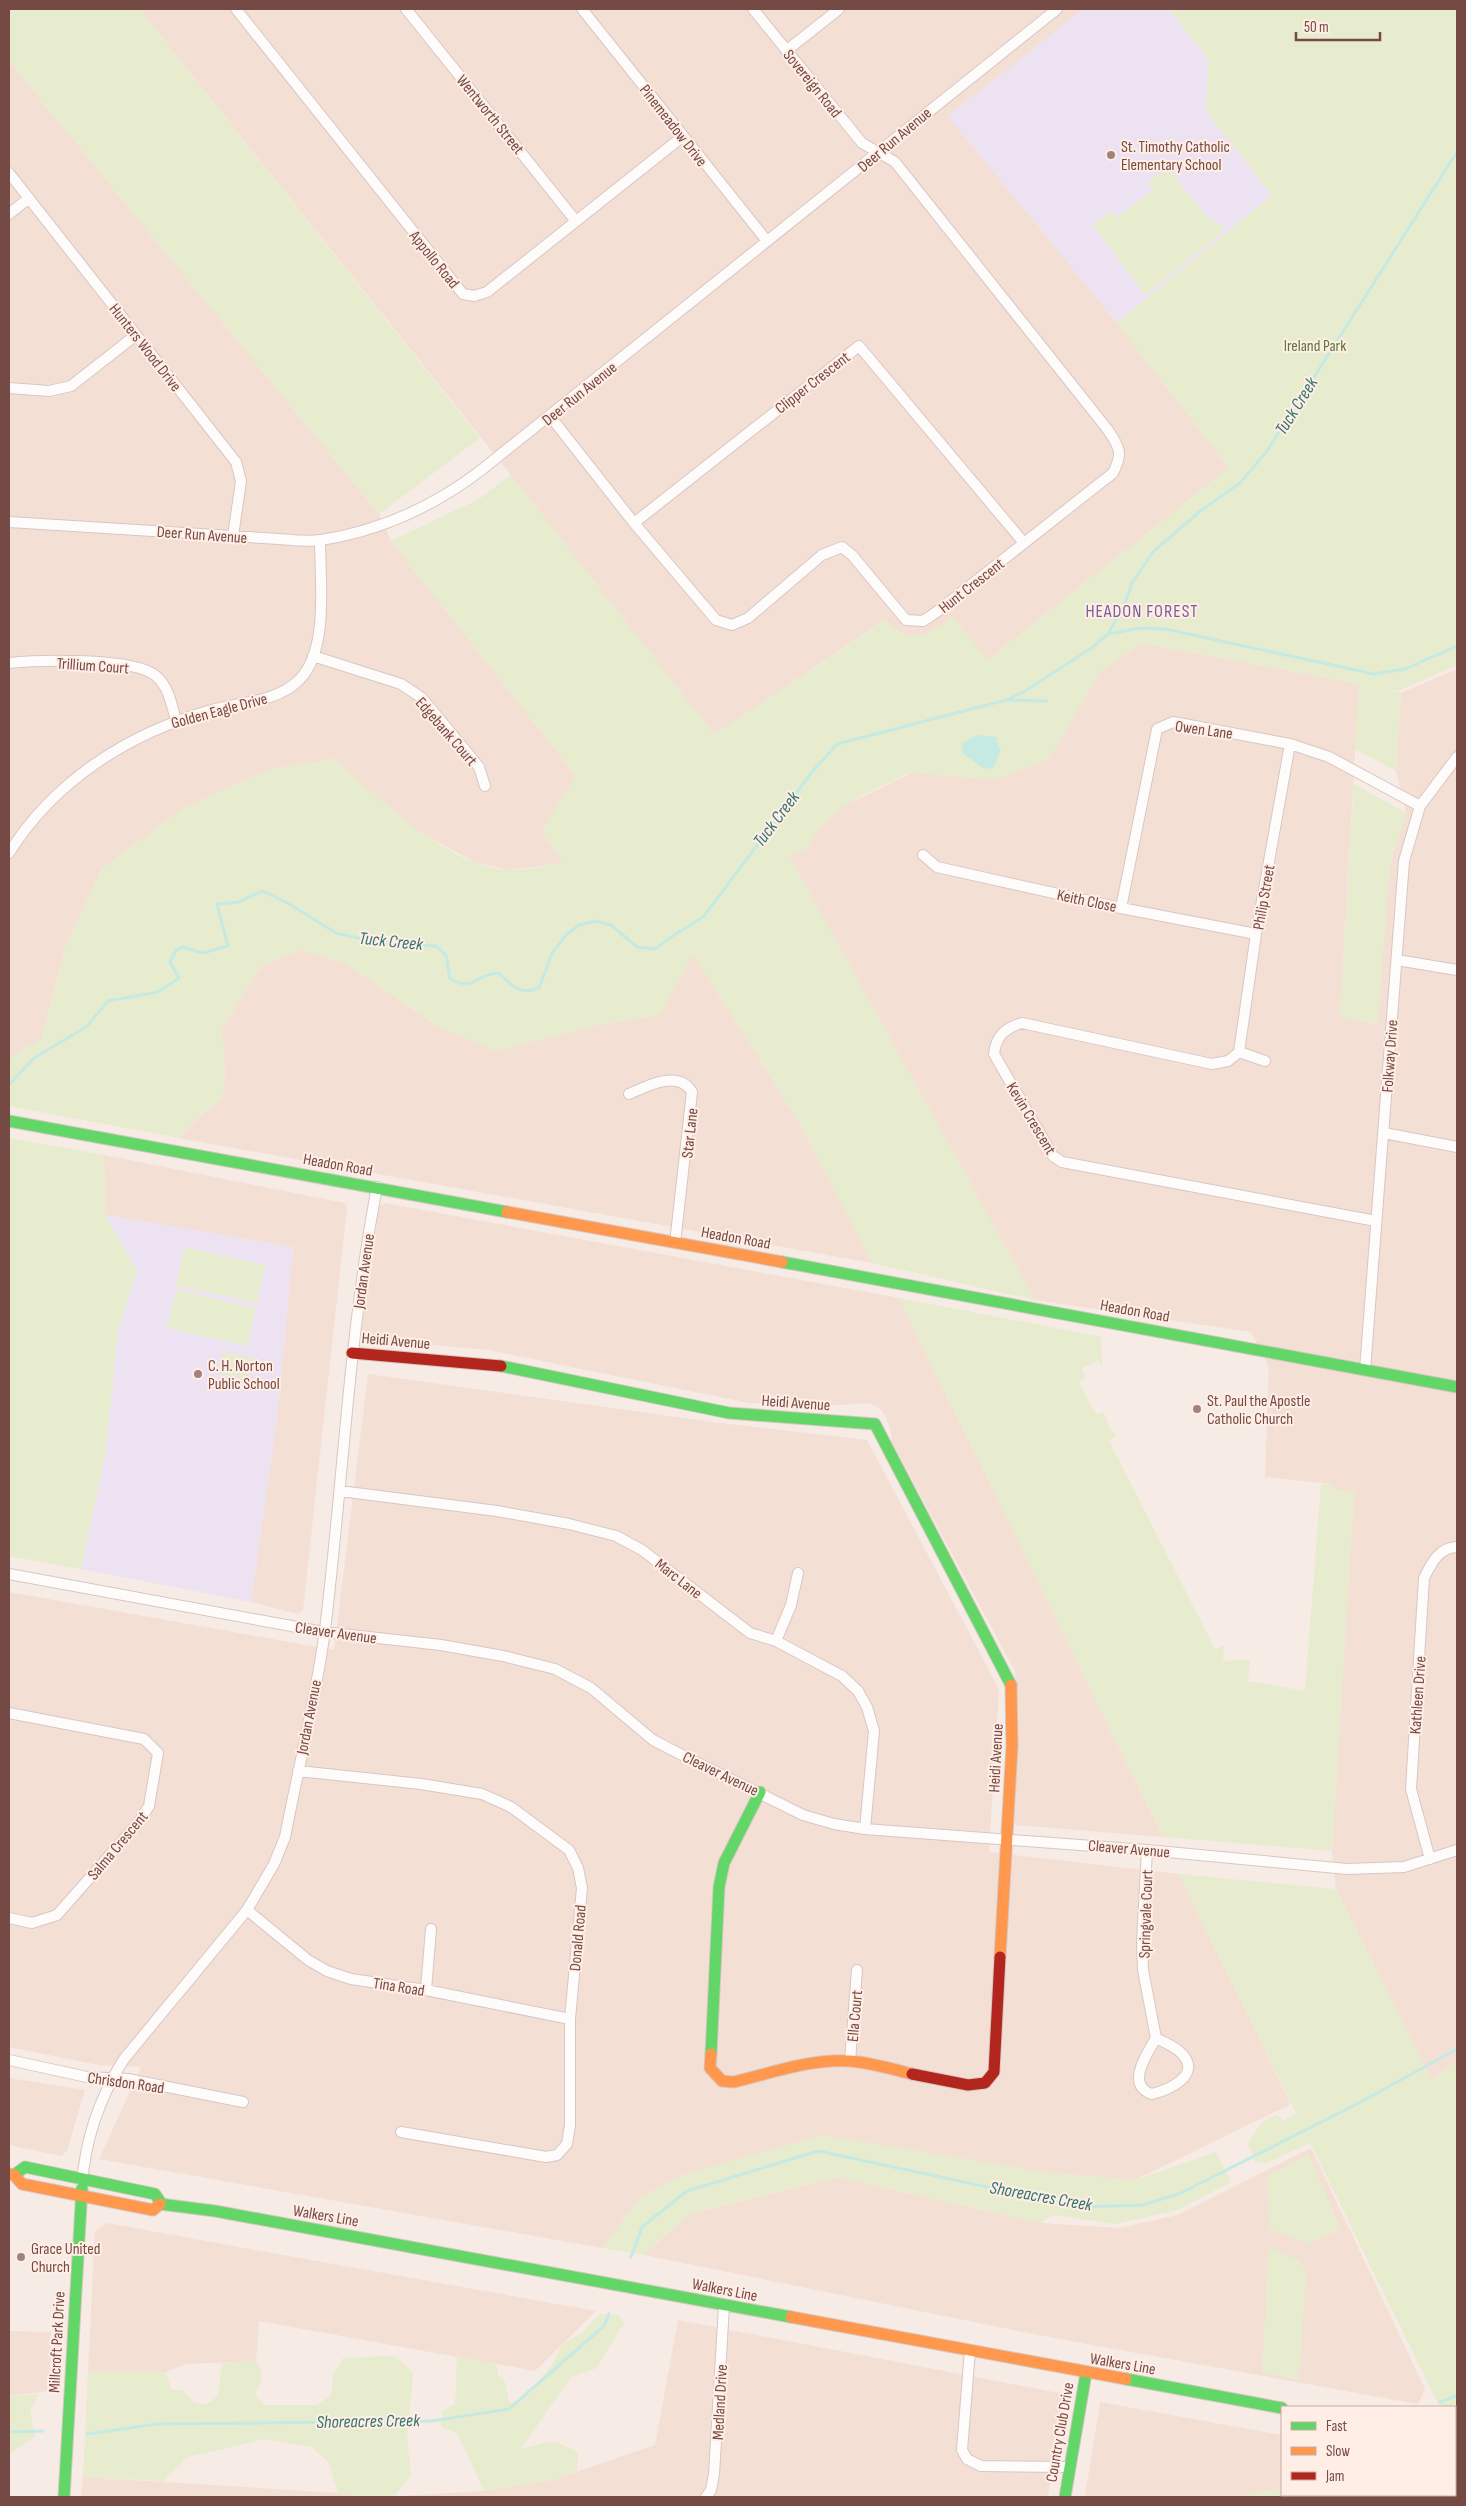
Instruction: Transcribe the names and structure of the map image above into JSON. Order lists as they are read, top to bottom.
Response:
{
  "streets": {
    "street": [
      "Sovereign Road",
      "Wentworth Street",
      "Pinemeadow Drive",
      "Deer Run Avenue",
      "Appollo Road",
      "Hunters Wood Drive",
      "Clipper Crescent",
      "Hunt Crescent",
      "Trillium Court",
      "Golden Eagle Drive",
      "Owen Lane",
      "Edgebank Court",
      "Philip Street",
      "Keith Close",
      "Folkway Drive",
      "Kevin Crescent",
      "Star Lane",
      "Headon Road",
      "Jordan Avenue",
      "Heidi Avenue",
      "Marc Lane",
      "Cleaver Avenue",
      "Kathleen Drive",
      "Salma Crescent",
      "Springvale Court",
      "Donald Road",
      "Tina Road",
      "Ella Court",
      "Chrisdon Road",
      "Walkers Line",
      "Millcroft Park Drive",
      "Medland Drive",
      "Country Club Drive"
    ]
  },
  "crossings": [
    ["Sovereign Road", "Deer Run Avenue"],
    ["Sovereign Road", "Hunt Crescent"],
    ["Wentworth Street", "Appollo Road"],
    ["Pinemeadow Drive", "Deer Run Avenue"],
    ["Pinemeadow Drive", "Appollo Road"],
    ["Deer Run Avenue", "Hunters Wood Drive"],
    ["Deer Run Avenue", "Hunt Crescent"],
    ["Deer Run Avenue", "Golden Eagle Drive"],
    ["Clipper Crescent", "Hunt Crescent"],
    ["Trillium Court", "Golden Eagle Drive"],
    ["Golden Eagle Drive", "Edgebank Court"],
    ["Owen Lane", "Philip Street"],
    ["Owen Lane", "Keith Close"],
    ["Owen Lane", "Folkway Drive"],
    ["Philip Street", "Keith Close"],
    ["Philip Street", "Kevin Crescent"],
    ["Folkway Drive", "Kevin Crescent"],
    ["Folkway Drive", "Headon Road"],
    ["Star Lane", "Headon Road"],
    ["Headon Road", "Jordan Avenue"],
    ["Jordan Avenue", "Heidi Avenue"],
    ["Jordan Avenue", "Marc Lane"],
    ["Jordan Avenue", "Cleaver Avenue"],
    ["Jordan Avenue", "Donald Road"],
    ["Jordan Avenue", "Tina Road"],
    ["Jordan Avenue", "Chrisdon Road"],
    ["Jordan Avenue", "Walkers Line"],
    ["Jordan Avenue", "Millcroft Park Drive"],
    ["Heidi Avenue", "Cleaver Avenue"],
    ["Heidi Avenue", "Ella Court"],
    ["Marc Lane", "Cleaver Avenue"],
    ["Cleaver Avenue", "Kathleen Drive"],
    ["Cleaver Avenue", "Springvale Court"],
    ["Donald Road", "Tina Road"],
    ["Walkers Line", "Millcroft Park Drive"],
    ["Walkers Line", "Medland Drive"],
    ["Walkers Line", "Country Club Drive"]
  ],
  "districts": ["HEADON FOREST"],
  "water": ["Tuck Creek", "Shoreacres Creek"],
  "parks": ["Ireland Park"],
  "places": [
    "St. Timothy Catholic Elementary School",
    "C. H. Norton Public School",
    "St. Paul the Apostle Catholic Church",
    "Grace United Church"
  ],
  "legend": ["Fast", "Slow", "Jam"],
  "scale_bar": "50 m"
}
